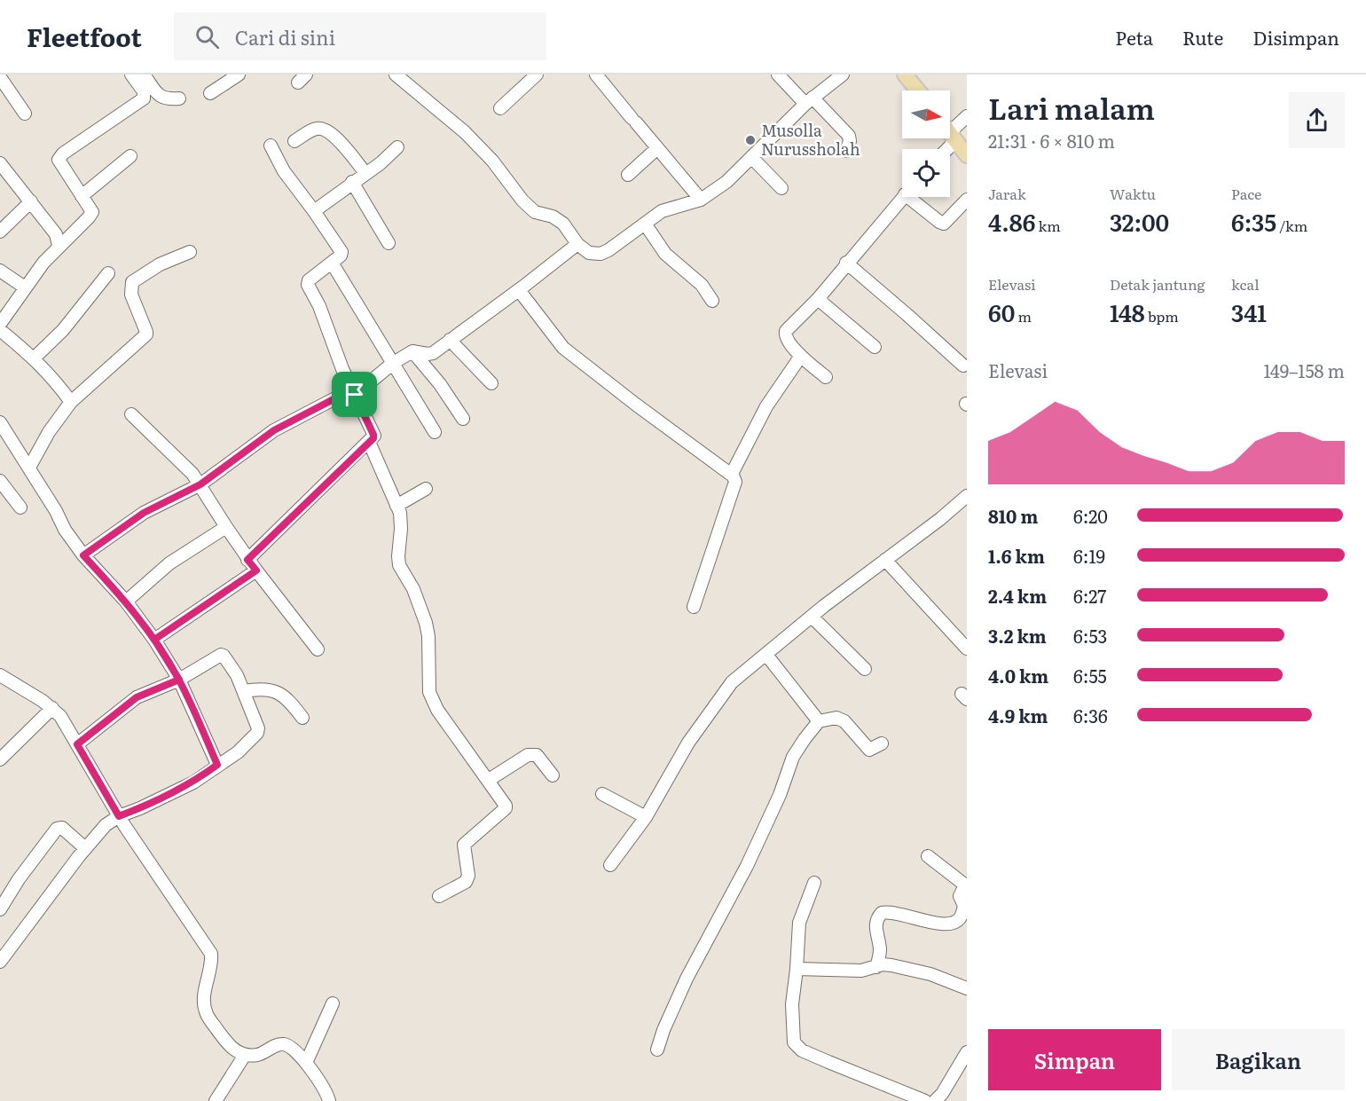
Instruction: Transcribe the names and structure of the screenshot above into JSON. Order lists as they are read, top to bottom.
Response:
{
  "places": ["Musolla Nurussholah"],
  "north": "right",
  "page": {
    "header": "Fleetfoot",
    "search": "Cari di sini",
    "nav": ["Peta", "Rute", "Disimpan"],
    "heading": ["Lari malam", "21:31 · 6 × 810 m"],
    "stats": [
      ["Jarak", "4.86 km"],
      ["Waktu", "32:00"],
      ["Pace", "6:35 /km"],
      ["Elevasi", "60 m"],
      ["Detak jantung", "148 bpm"],
      ["kcal", "341"]
    ],
    "chart": ["Elevasi", "149–158 m"],
    "list": [
      {
        "name": "810 m",
        "note": "6:20"
      },
      {
        "name": "1.6 km",
        "note": "6:19"
      },
      {
        "name": "2.4 km",
        "note": "6:27"
      },
      {
        "name": "3.2 km",
        "note": "6:53"
      },
      {
        "name": "4.0 km",
        "note": "6:55"
      },
      {
        "name": "4.9 km",
        "note": "6:36"
      }
    ],
    "buttons": ["Simpan", "Bagikan"]
  }
}
